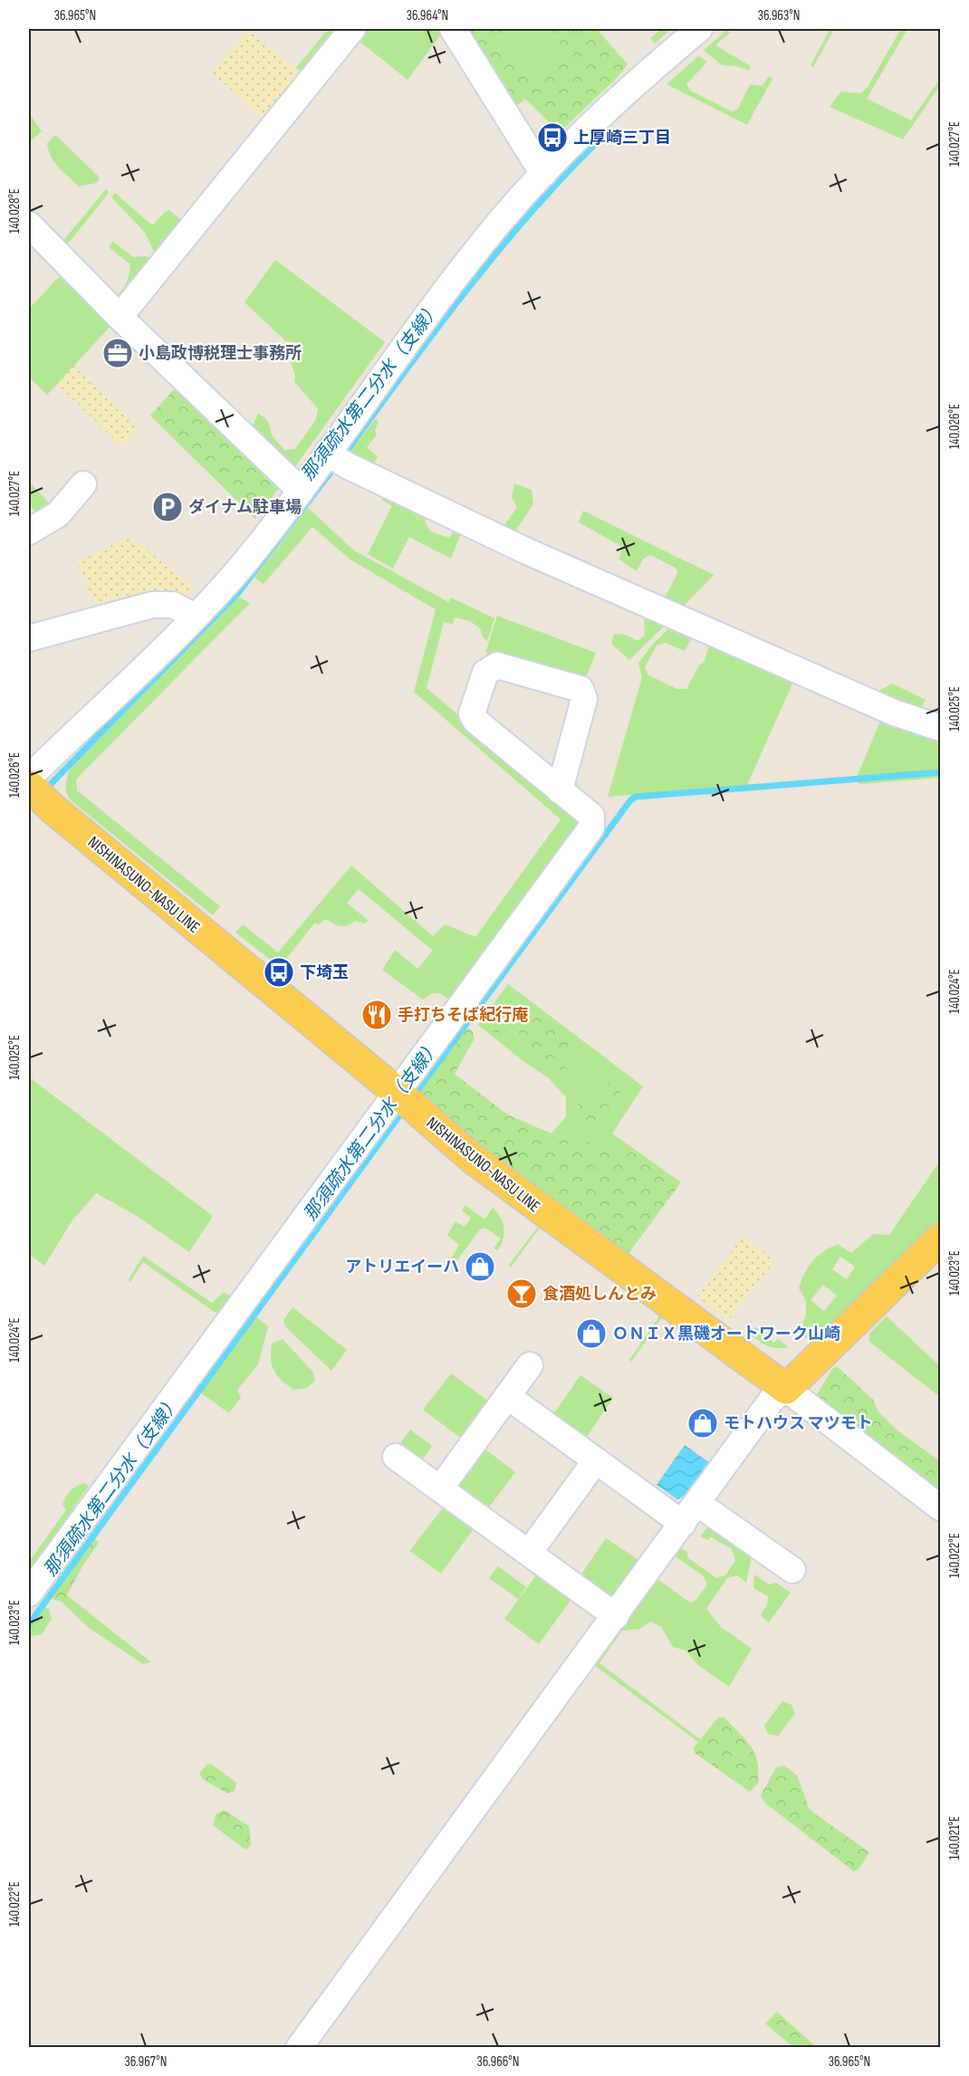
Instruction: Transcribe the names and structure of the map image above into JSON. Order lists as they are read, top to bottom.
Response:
{
  "streets": {
    "main road": ["NISHINASUNO-NASU LINE"]
  },
  "water": ["那須疏水第二分水（支線）"],
  "places": {
    "bus stop": ["上厚崎三丁目", "下埼玉"],
    "office": ["小島政博税理士事務所"],
    "parking": ["ダイナム駐車場"],
    "restaurant": ["手打ちそば紀行庵"],
    "shop": ["アトリエイーハ", "ＯＮＩＸ黒磯オートワーク山崎", "モトハウス マツモト"],
    "bar": ["食酒処しんとみ"]
  },
  "coordinates": [
    "36.965°N",
    "36.964°N",
    "36.963°N",
    "140.027°E",
    "140.028°E",
    "140.026°E",
    "140.025°E",
    "140.024°E",
    "140.023°E",
    "140.022°E",
    "140.021°E",
    "36.967°N",
    "36.966°N"
  ]
}
